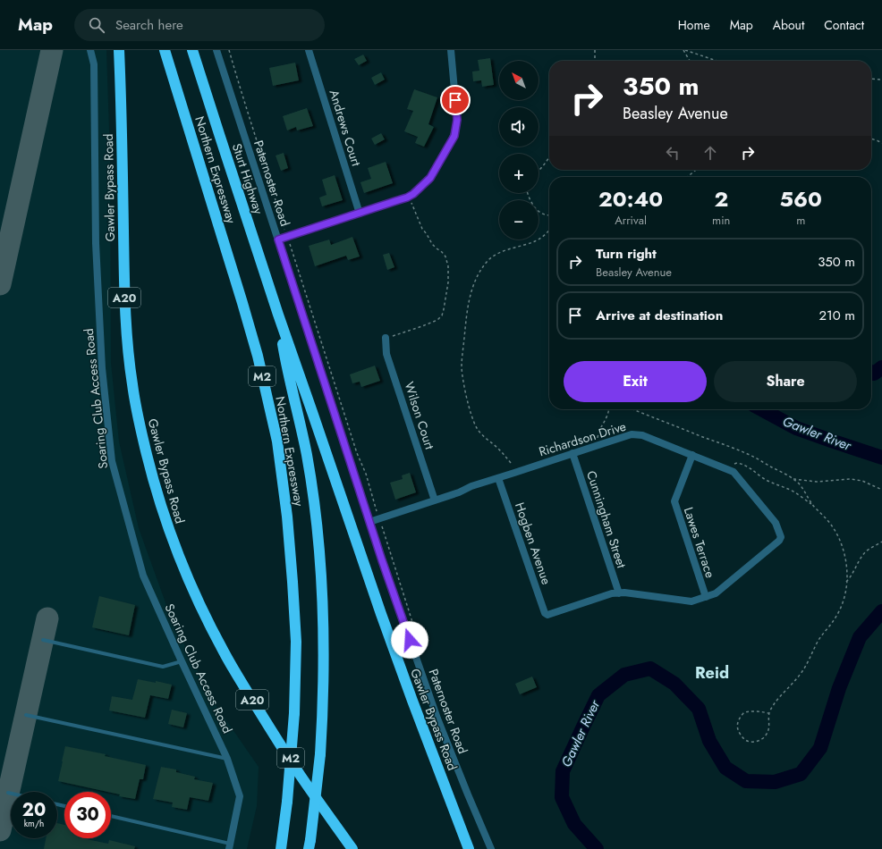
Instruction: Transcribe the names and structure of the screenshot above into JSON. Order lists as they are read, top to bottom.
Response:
{
  "streets": {
    "highway": [
      "Northern Expressway",
      "Sturt Highway",
      "Gawler Bypass Road",
      "A20",
      "M2"
    ],
    "street": [
      "Andrews Court",
      "Paternoster Road",
      "Soaring Club Access Road",
      "Wilson Court",
      "Richardson Drive",
      "Cunningham Street",
      "Lawes Terrace",
      "Hogben Avenue"
    ]
  },
  "crossings": [
    ["Northern Expressway", "Sturt Highway"],
    ["Northern Expressway", "Gawler Bypass Road"],
    ["Sturt Highway", "Gawler Bypass Road"],
    ["Paternoster Road", "Richardson Drive"],
    ["Wilson Court", "Richardson Drive"],
    ["Richardson Drive", "Cunningham Street"],
    ["Richardson Drive", "Lawes Terrace"],
    ["Richardson Drive", "Hogben Avenue"],
    ["Cunningham Street", "Hogben Avenue"]
  ],
  "districts": ["Reid"],
  "water": ["Gawler River"],
  "north": "top left",
  "page": {
    "header": "Map",
    "search": "Search here",
    "nav": [
      "Home",
      "Map",
      "About",
      "Contact"
    ],
    "map_buttons": ["+", "−"],
    "turn": ["350 m", "Beasley Avenue"],
    "eta": [
      "20:40",
      "Arrival",
      "2",
      "min",
      "560",
      "m"
    ],
    "list": [
      {
        "name": "Turn right",
        "note": "Beasley Avenue",
        "value": "350 m"
      },
      {
        "name": "Arrive at destination",
        "value": "210 m"
      }
    ],
    "buttons": ["Exit", "Share"],
    "speed": "20 km/h",
    "limit": "30"
  }
}
